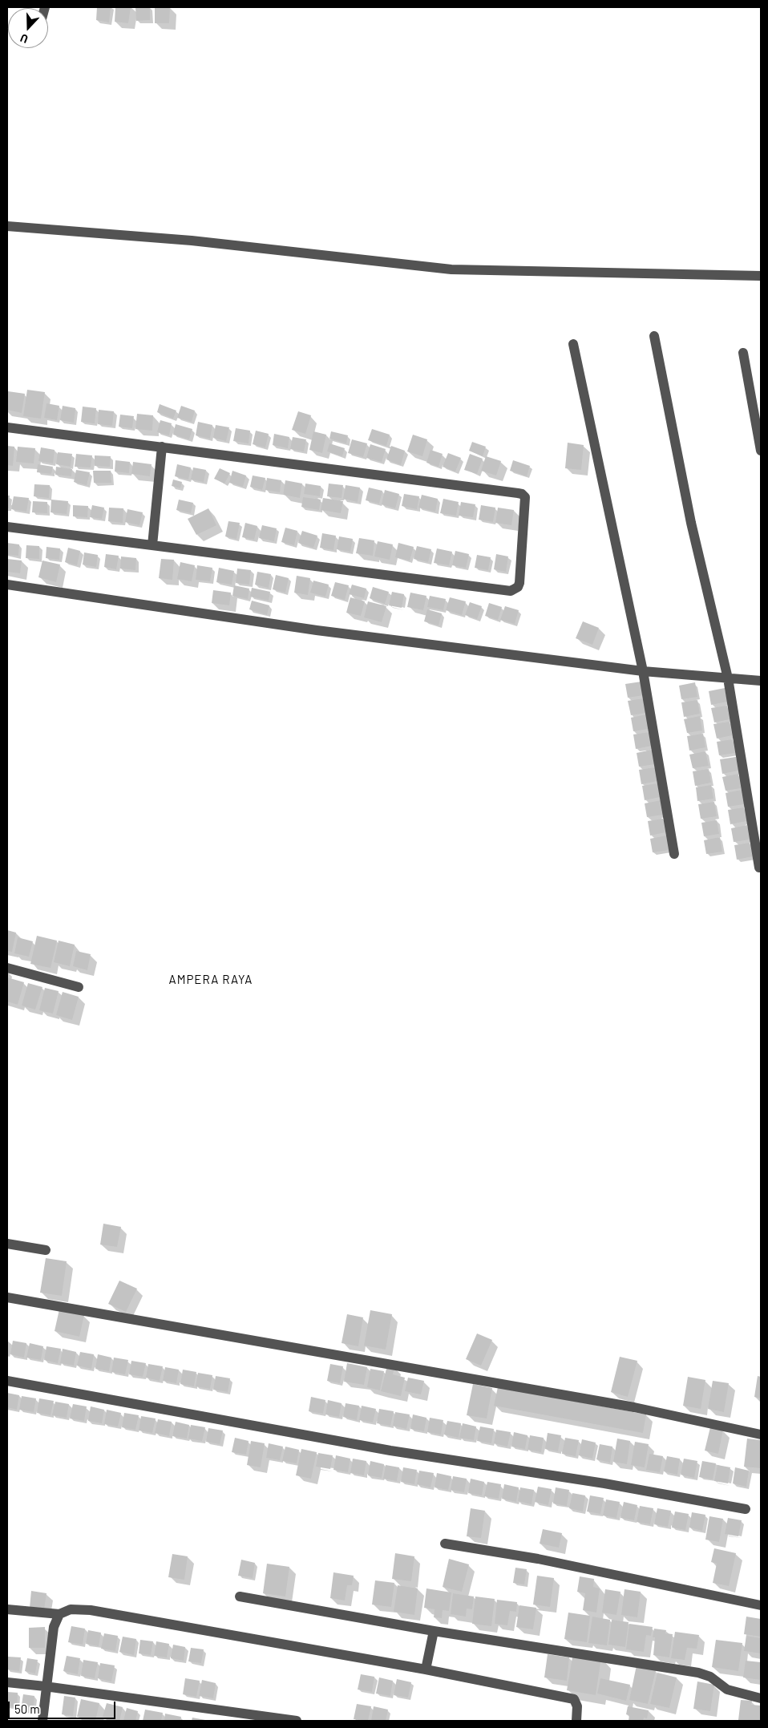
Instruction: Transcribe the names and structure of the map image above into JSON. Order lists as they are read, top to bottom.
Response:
{
  "districts": ["AMPERA RAYA"],
  "scale_bar": "50 m",
  "north": "bottom"
}
